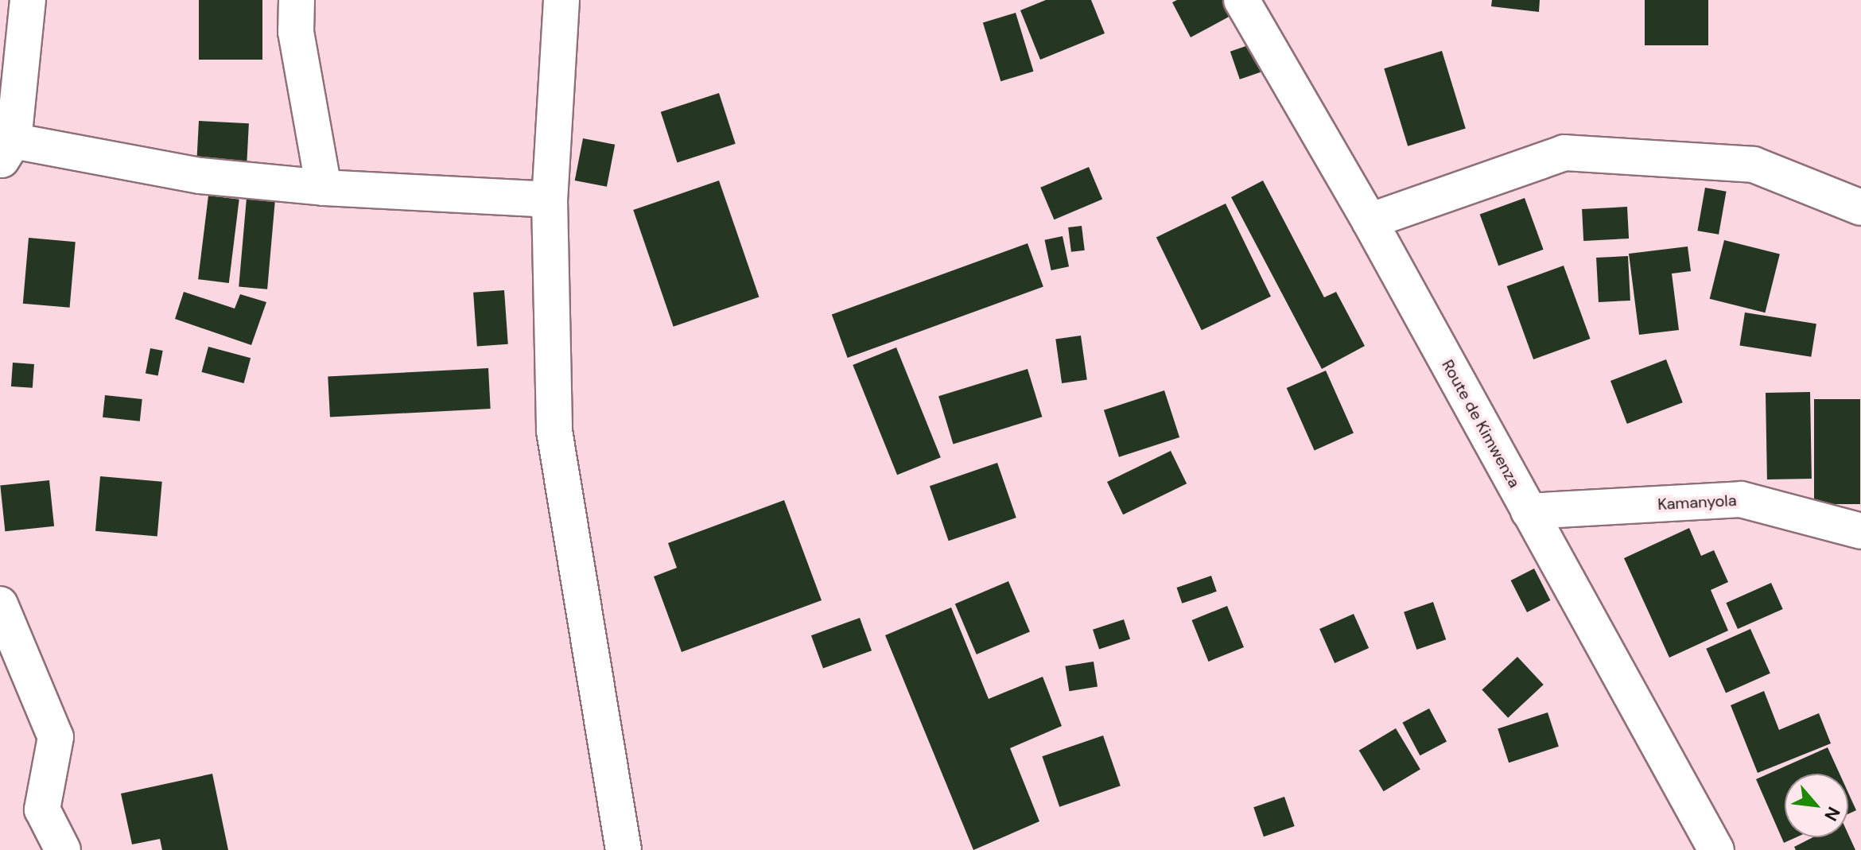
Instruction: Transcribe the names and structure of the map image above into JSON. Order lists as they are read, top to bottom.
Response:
{
  "streets": {
    "street": ["Route de Kimwenza", "Kamanyola"]
  },
  "crossings": [
    ["Route de Kimwenza", "Kamanyola"]
  ],
  "north": "bottom right"
}
